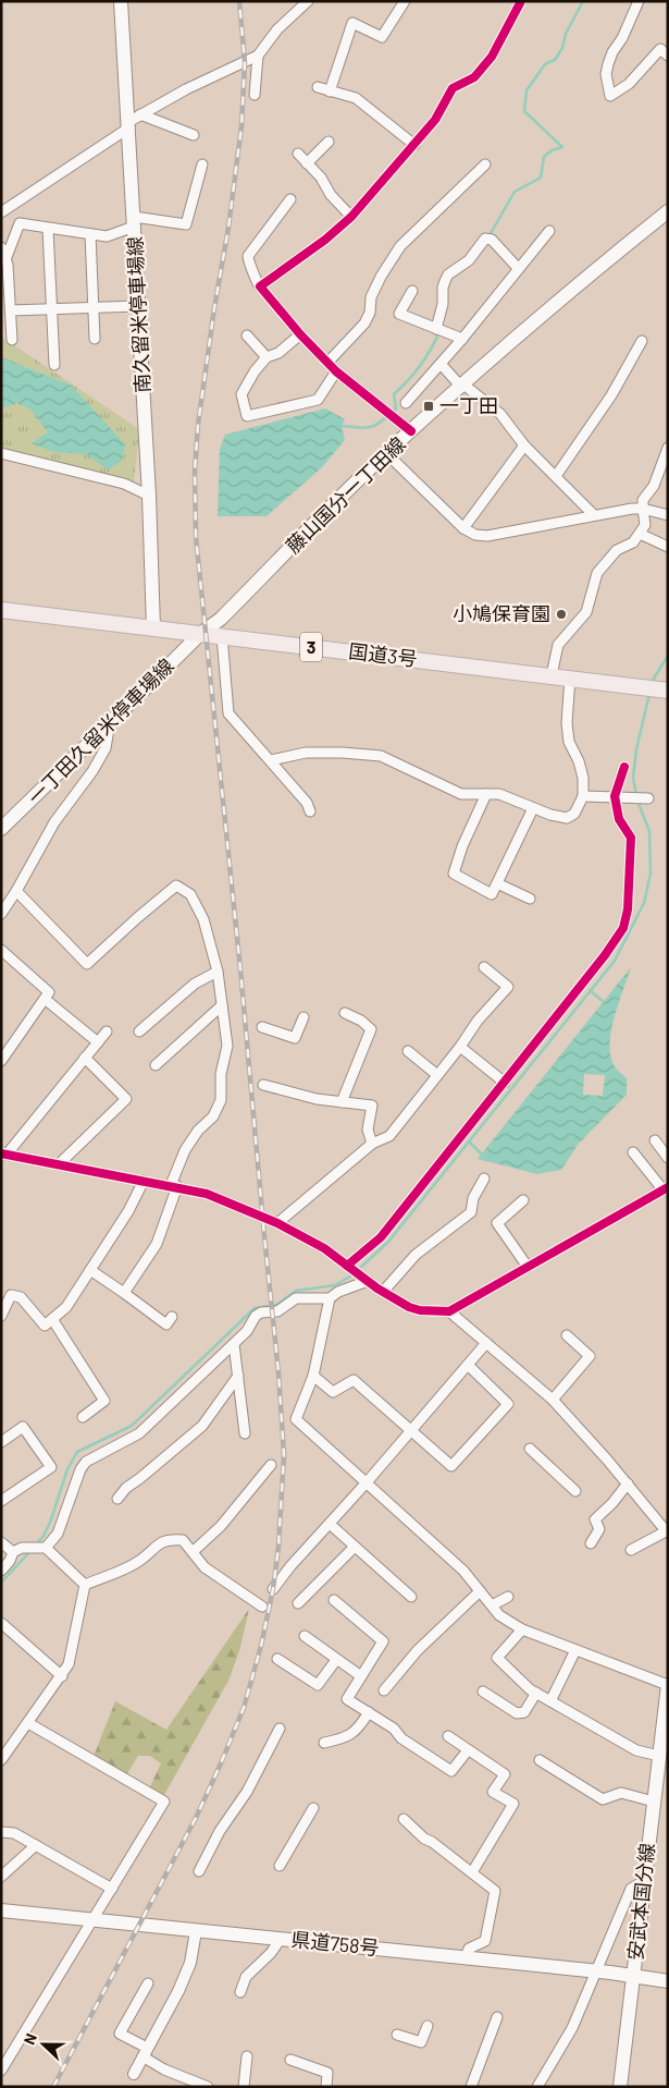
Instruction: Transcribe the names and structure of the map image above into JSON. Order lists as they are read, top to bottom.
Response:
{
  "streets": {
    "highway": ["3", "国道3号"],
    "main road": [
      "南久留米停車場線",
      "藤山国分一丁田線",
      "一丁田久留米停車場線",
      "安武本国分線",
      "県道758号"
    ]
  },
  "crossings": [
    ["南久留米停車場線", "国道3号"],
    ["藤山国分一丁田線", "国道3号"],
    ["藤山国分一丁田線", "一丁田久留米停車場線"],
    ["国道3号", "一丁田久留米停車場線"],
    ["安武本国分線", "県道758号"]
  ],
  "places": {
    "transit": ["一丁田"],
    "other": ["小鳩保育園"]
  },
  "north": "left"
}
